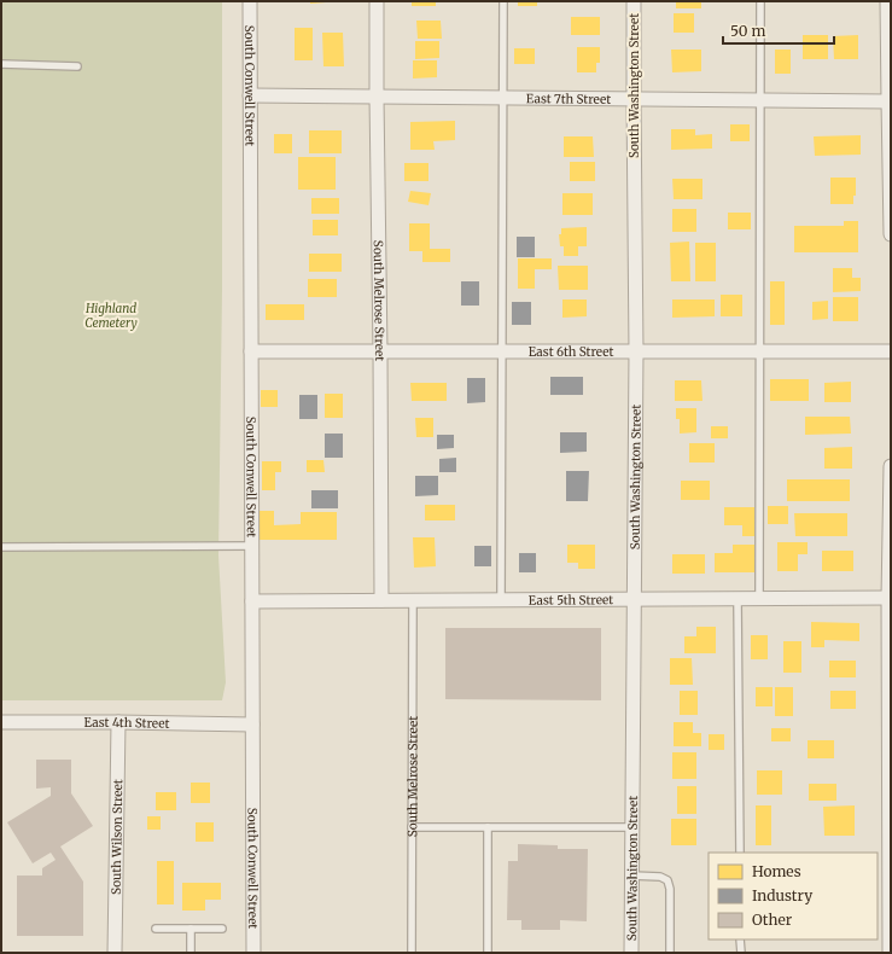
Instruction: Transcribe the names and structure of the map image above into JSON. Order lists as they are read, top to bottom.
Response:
{
  "streets": {
    "street": [
      "South Conwell Street",
      "South Washington Street",
      "East 7th Street",
      "South Melrose Street",
      "East 6th Street",
      "East 5th Street",
      "East 4th Street",
      "South Wilson Street"
    ]
  },
  "crossings": [
    ["South Conwell Street", "East 7th Street"],
    ["South Conwell Street", "East 6th Street"],
    ["South Conwell Street", "East 5th Street"],
    ["South Conwell Street", "East 4th Street"],
    ["South Washington Street", "East 7th Street"],
    ["South Washington Street", "East 6th Street"],
    ["South Washington Street", "East 5th Street"],
    ["East 7th Street", "South Melrose Street"],
    ["South Melrose Street", "East 6th Street"],
    ["South Melrose Street", "East 5th Street"],
    ["East 4th Street", "South Wilson Street"]
  ],
  "parks": ["Highland Cemetery"],
  "legend": ["Homes", "Industry", "Other"],
  "scale_bar": "50 m"
}
